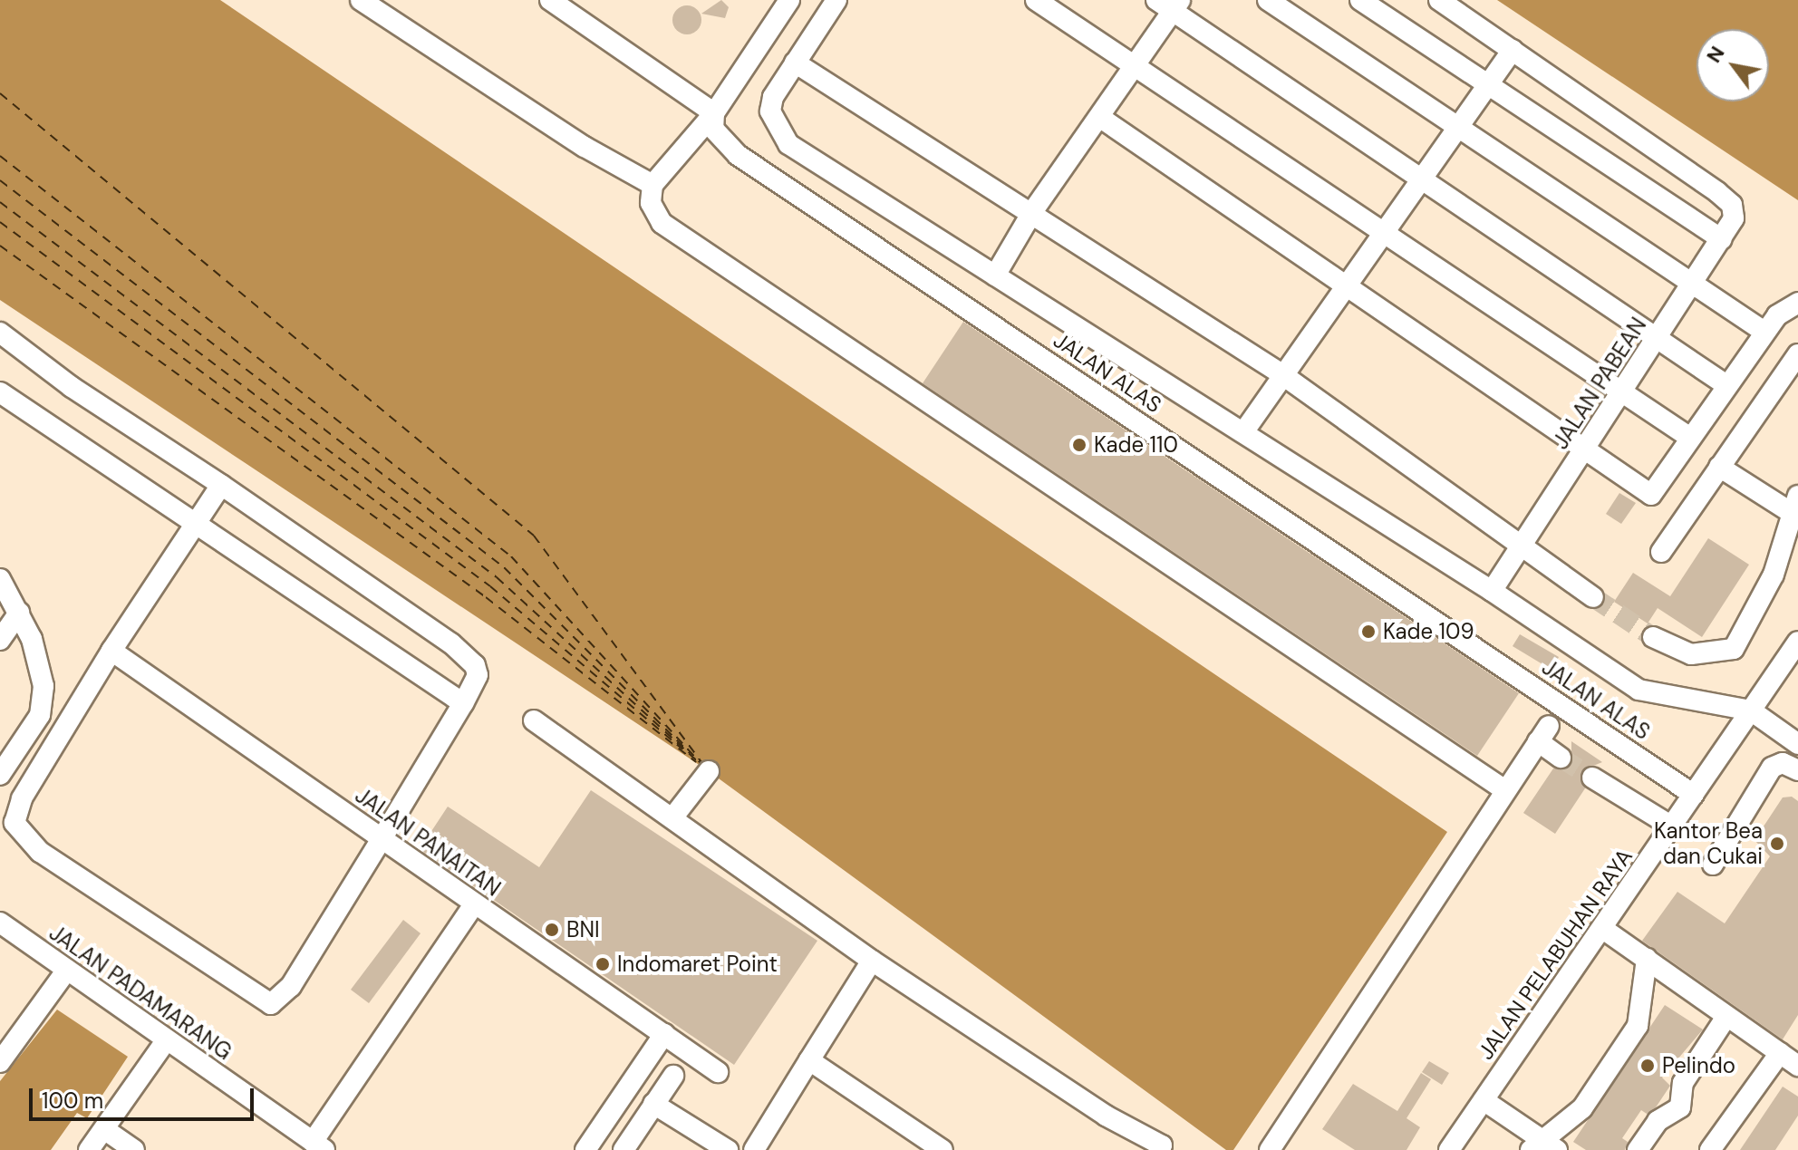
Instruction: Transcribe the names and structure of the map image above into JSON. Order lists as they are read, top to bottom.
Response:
{
  "streets": {
    "street": [
      "JALAN ALAS",
      "JALAN PABEAN",
      "JALAN PANAITAN",
      "JALAN PELABUHAN RAYA",
      "JALAN PADAMARANG"
    ]
  },
  "crossings": [
    ["JALAN ALAS", "JALAN PELABUHAN RAYA"]
  ],
  "places": [
    "Kade 110",
    "Kade 109",
    "Kantor Bea dan Cukai",
    "BNI",
    "Indomaret Point",
    "Pelindo"
  ],
  "scale_bar": "100 m",
  "north": "top left"
}
